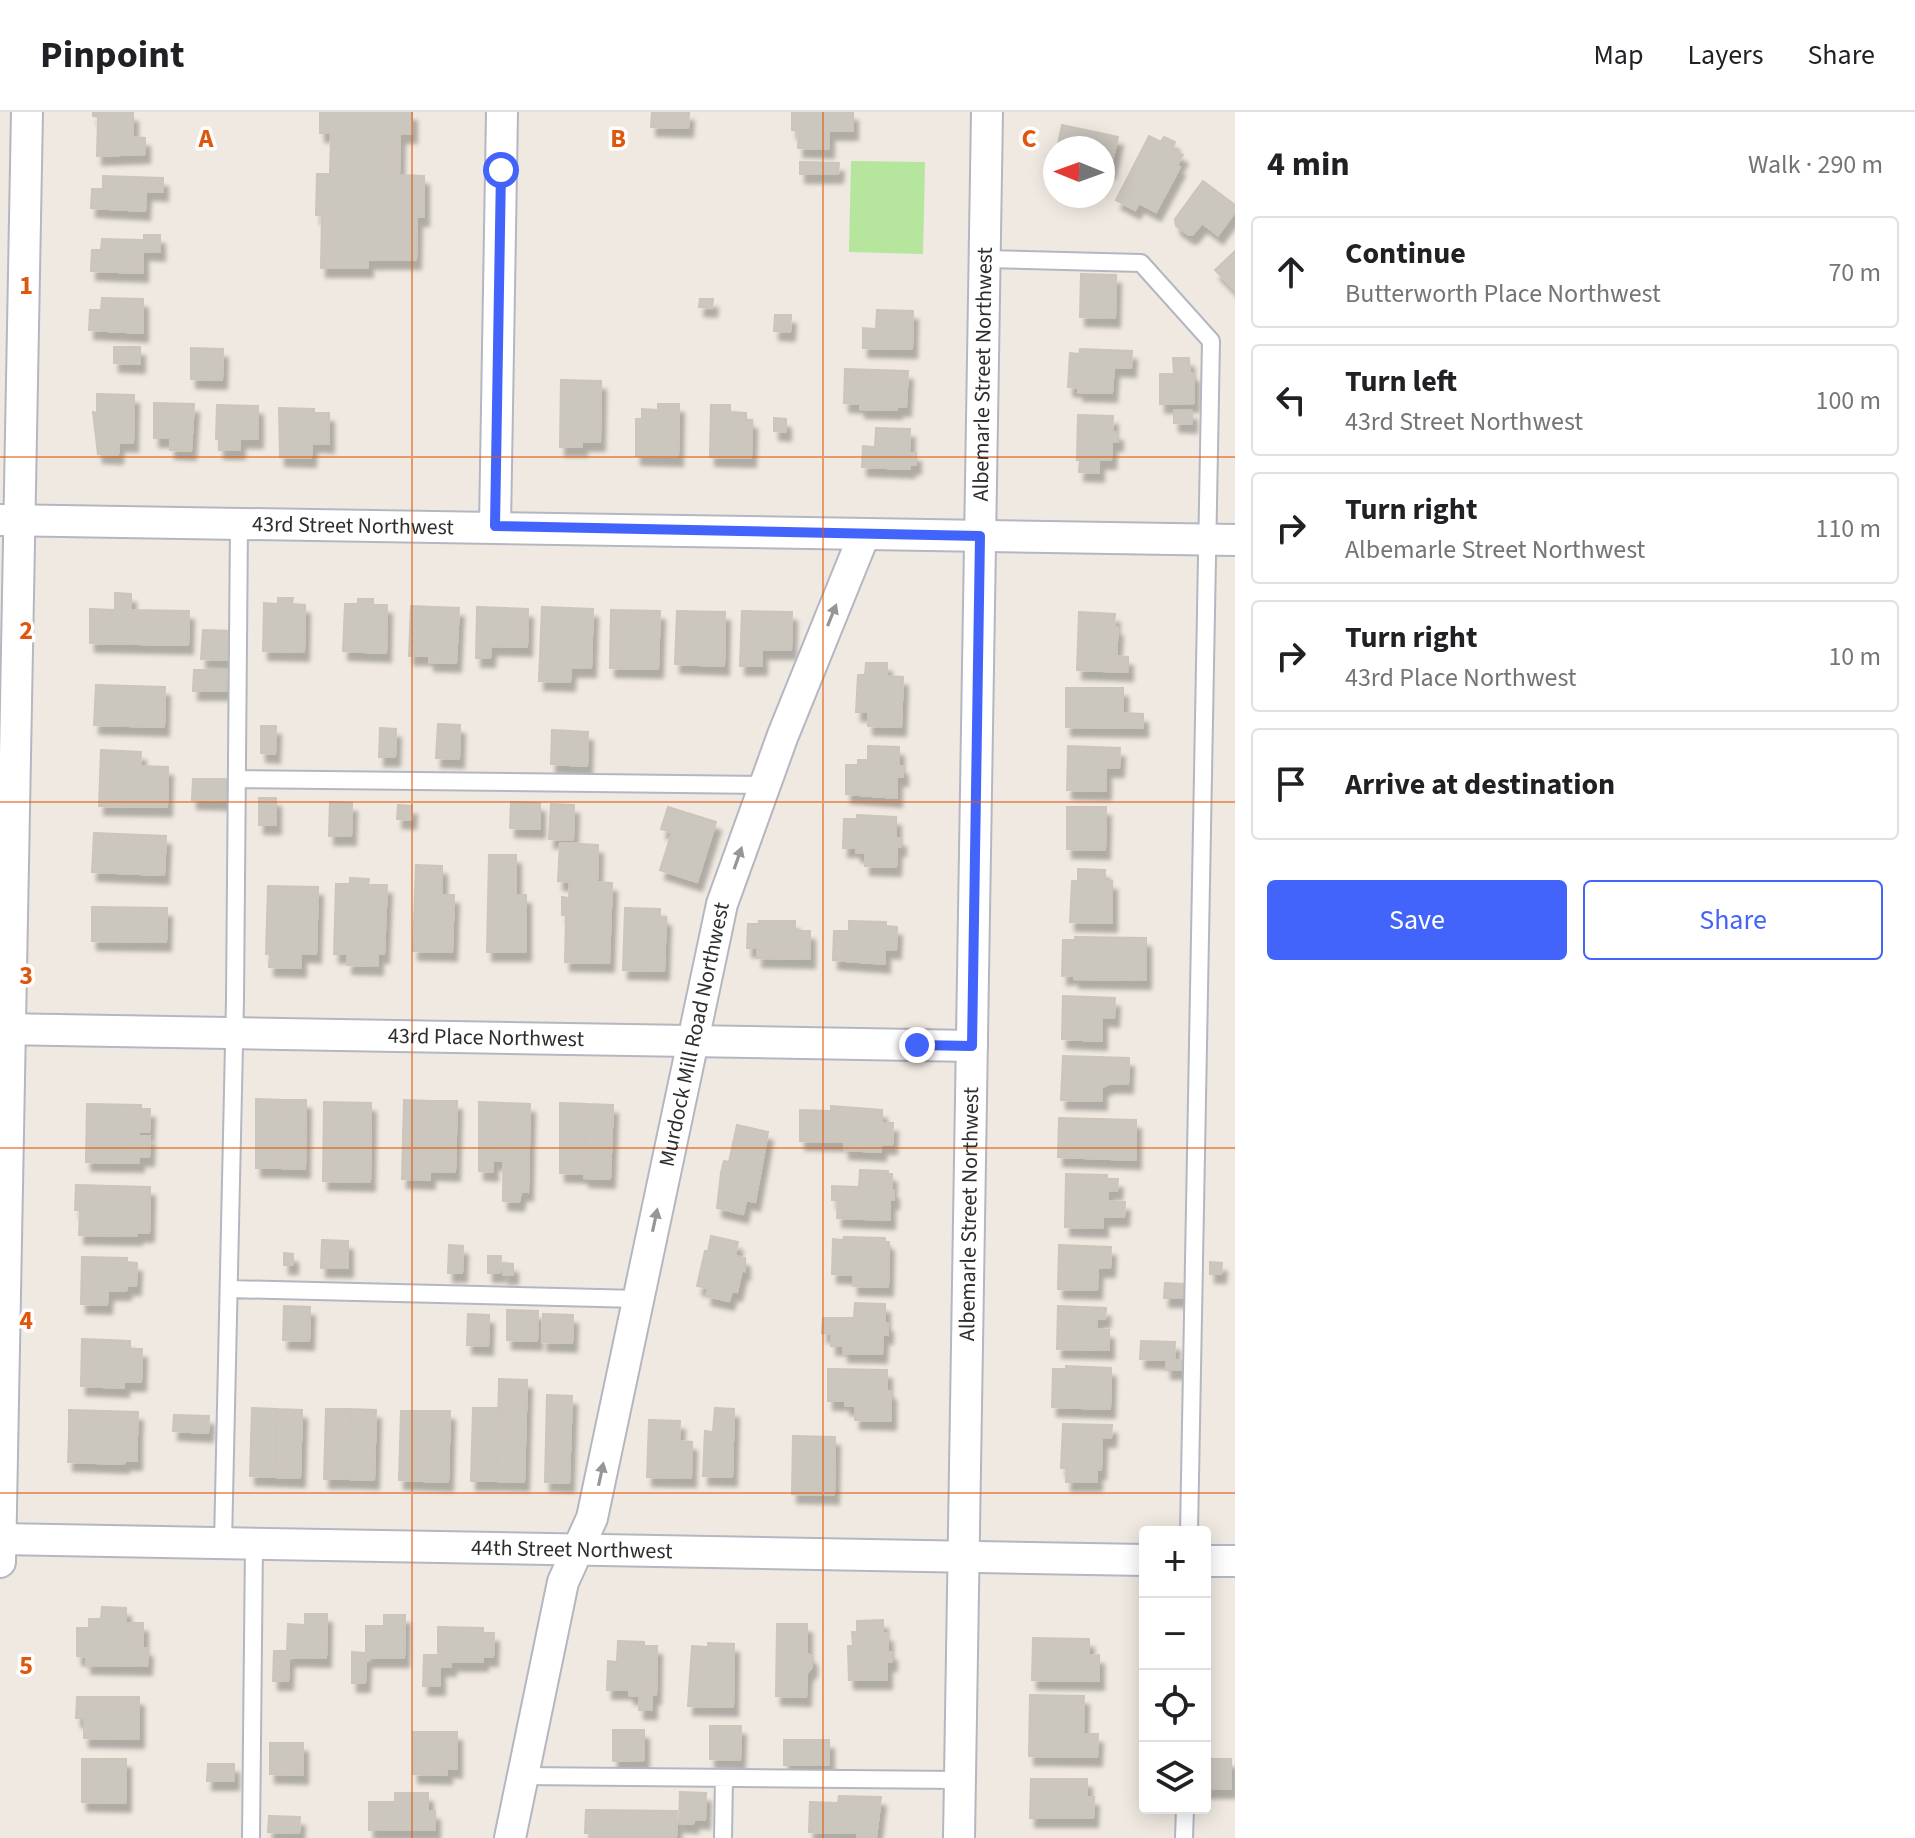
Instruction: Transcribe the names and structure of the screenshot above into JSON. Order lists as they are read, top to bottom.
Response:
{
  "streets": {
    "street": [
      "Albemarle Street Northwest",
      "43rd Street Northwest",
      "Murdock Mill Road Northwest",
      "43rd Place Northwest",
      "44th Street Northwest"
    ]
  },
  "crossings": [
    ["Albemarle Street Northwest", "43rd Street Northwest"],
    ["Albemarle Street Northwest", "43rd Place Northwest"],
    ["Albemarle Street Northwest", "44th Street Northwest"],
    ["43rd Street Northwest", "Murdock Mill Road Northwest"],
    ["Murdock Mill Road Northwest", "43rd Place Northwest"],
    ["Murdock Mill Road Northwest", "44th Street Northwest"]
  ],
  "one_way": ["Murdock Mill Road Northwest"],
  "north": "left",
  "page": {
    "header": "Pinpoint",
    "nav": ["Map", "Layers", "Share"],
    "heading": ["4 min", "Walk · 290 m"],
    "list": [
      ["Continue", "Butterworth Place Northwest", "70 m"],
      ["Turn left", "43rd Street Northwest", "100 m"],
      ["Turn right", "Albemarle Street Northwest", "110 m"],
      ["Turn right", "43rd Place Northwest", "10 m"],
      "Arrive at destination"
    ],
    "buttons": ["Save", "Share"],
    "map_buttons": ["+", "−"]
  },
  "grid": {
    "columns": ["A", "B", "C"],
    "rows": [
      "1",
      "2",
      "3",
      "4",
      "5"
    ]
  }
}
